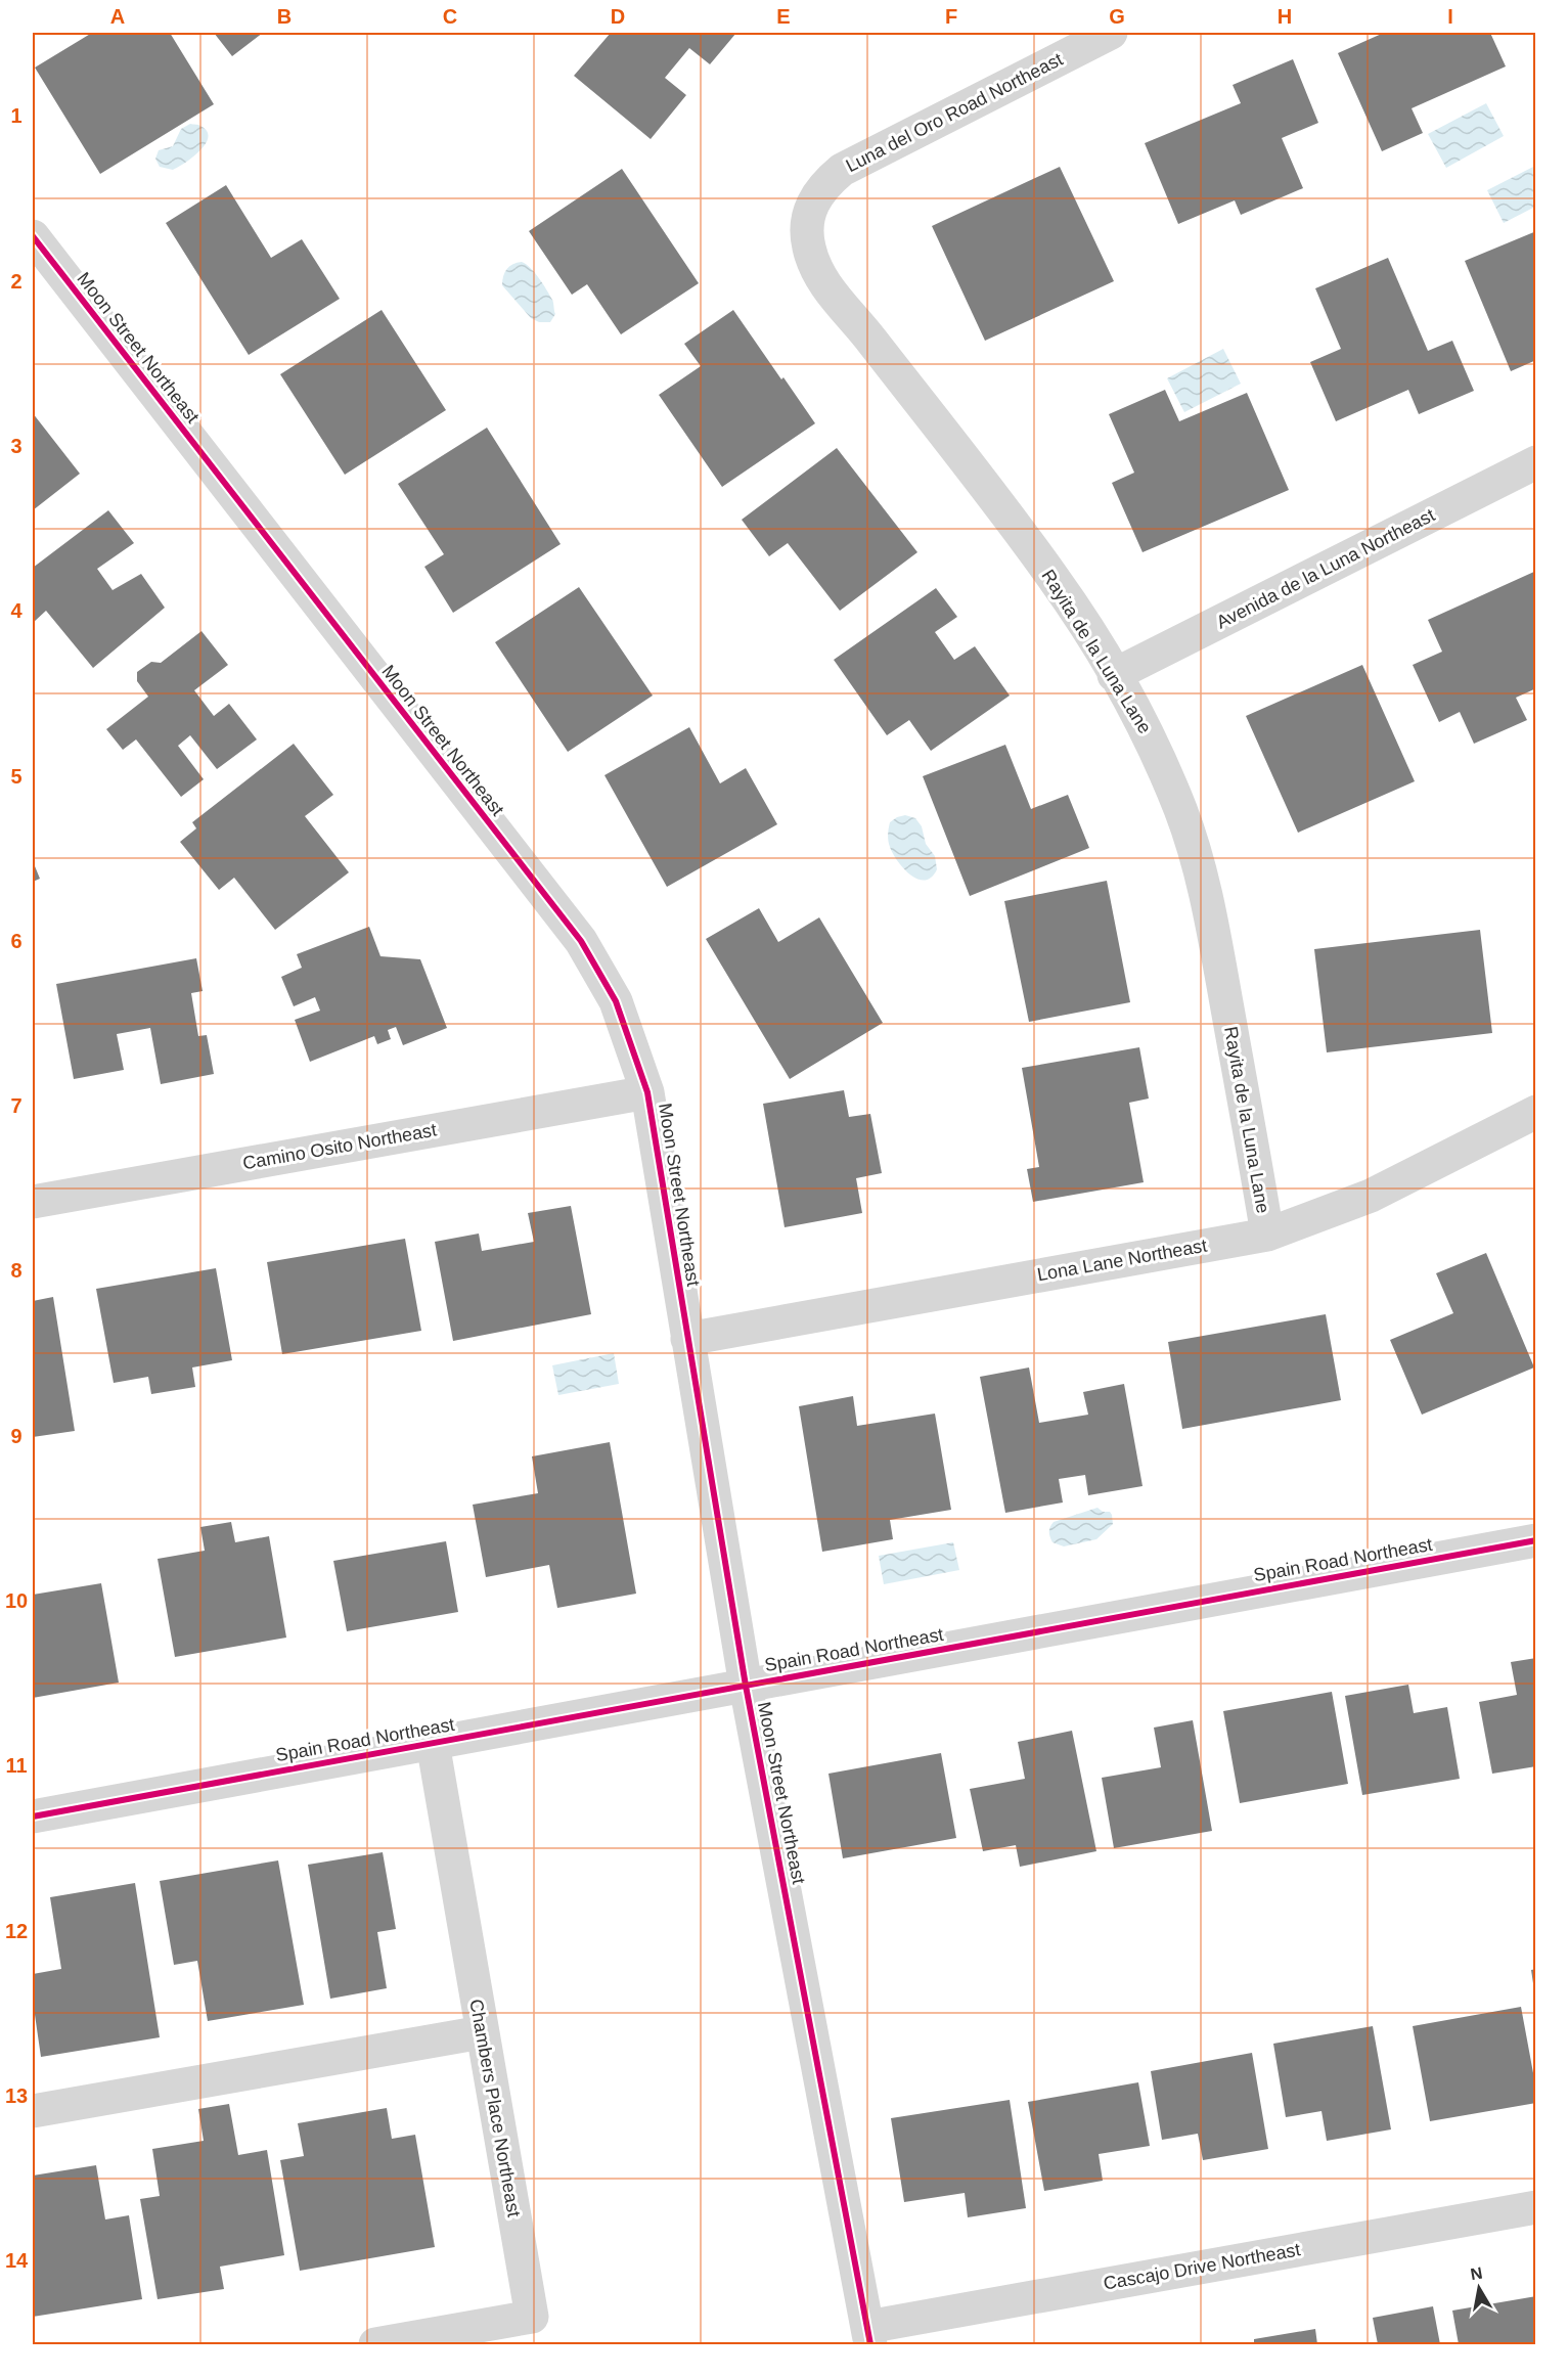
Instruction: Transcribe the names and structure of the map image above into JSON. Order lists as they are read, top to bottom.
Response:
{
  "streets": {
    "street": [
      "Luna del Oro Road Northeast",
      "Moon Street Northeast",
      "Avenida de la Luna Northeast",
      "Rayita de la Luna Lane",
      "Camino Osito Northeast",
      "Lona Lane Northeast",
      "Spain Road Northeast",
      "Chambers Place Northeast",
      "Cascajo Drive Northeast"
    ]
  },
  "crossings": [
    ["Luna del Oro Road Northeast", "Rayita de la Luna Lane"],
    ["Moon Street Northeast", "Camino Osito Northeast"],
    ["Moon Street Northeast", "Lona Lane Northeast"],
    ["Moon Street Northeast", "Spain Road Northeast"],
    ["Moon Street Northeast", "Cascajo Drive Northeast"],
    ["Avenida de la Luna Northeast", "Rayita de la Luna Lane"],
    ["Rayita de la Luna Lane", "Lona Lane Northeast"],
    ["Spain Road Northeast", "Chambers Place Northeast"]
  ],
  "north": "top",
  "grid": {
    "columns": [
      "A",
      "B",
      "C",
      "D",
      "E",
      "F",
      "G",
      "H",
      "I"
    ],
    "rows": [
      "1",
      "2",
      "3",
      "4",
      "5",
      "6",
      "7",
      "8",
      "9",
      "10",
      "11",
      "12",
      "13",
      "14"
    ]
  }
}
